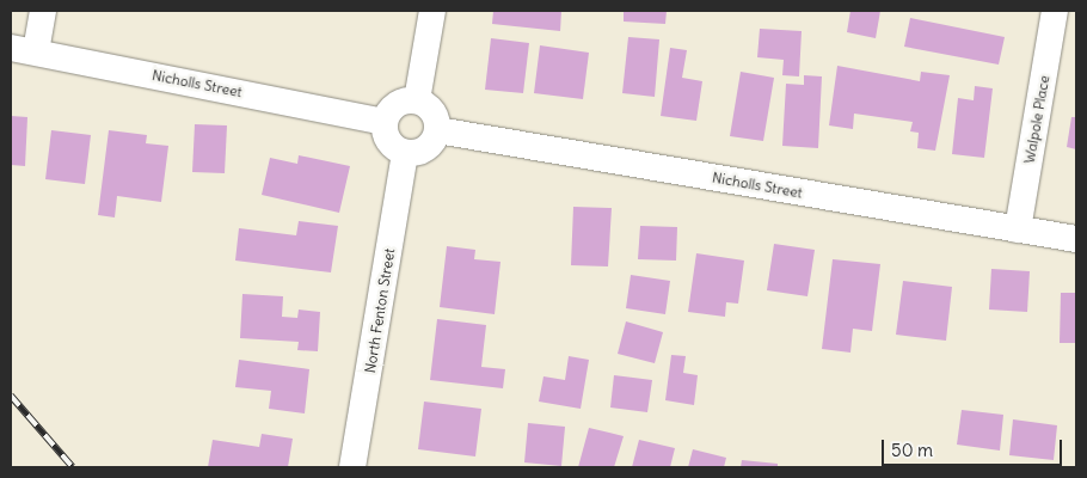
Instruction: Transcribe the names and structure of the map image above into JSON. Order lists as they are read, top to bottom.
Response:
{
  "streets": {
    "street": ["Nicholls Street", "Walpole Place", "North Fenton Street"]
  },
  "crossings": [
    ["Nicholls Street", "Walpole Place"],
    ["Nicholls Street", "North Fenton Street"]
  ],
  "scale_bar": "50 m"
}
